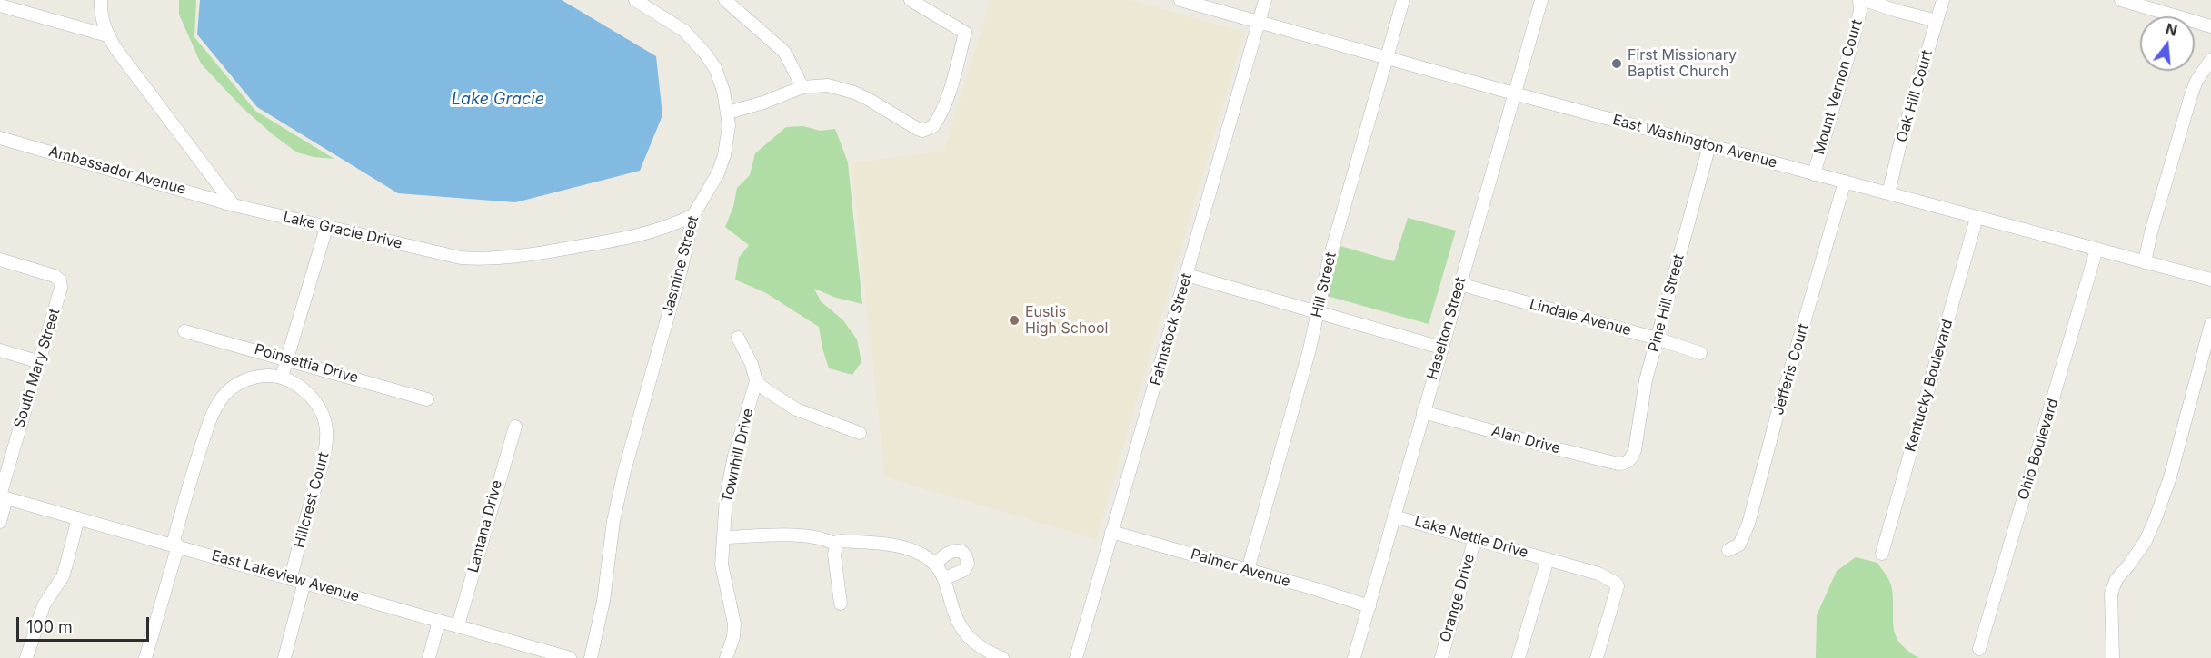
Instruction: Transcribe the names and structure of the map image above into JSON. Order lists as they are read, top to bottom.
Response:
{
  "streets": {
    "street": [
      "Mount Vernon Court",
      "Oak Hill Court",
      "East Washington Avenue",
      "Ambassador Avenue",
      "Lake Gracie Drive",
      "Jasmine Street",
      "Hill Street",
      "Pine Hill Street",
      "Lindale Avenue",
      "Haselton Street",
      "Fahnstock Street",
      "Poinsettia Drive",
      "South Mary Street",
      "Jefferis Court",
      "Kentucky Boulevard",
      "Alan Drive",
      "Ohio Boulevard",
      "Townhill Drive",
      "Hillcrest Court",
      "Lantana Drive",
      "Lake Nettie Drive",
      "Palmer Avenue",
      "East Lakeview Avenue",
      "Orange Drive"
    ]
  },
  "crossings": [
    ["Mount Vernon Court", "East Washington Avenue"],
    ["Oak Hill Court", "East Washington Avenue"],
    ["East Washington Avenue", "Hill Street"],
    ["East Washington Avenue", "Pine Hill Street"],
    ["East Washington Avenue", "Haselton Street"],
    ["East Washington Avenue", "Fahnstock Street"],
    ["East Washington Avenue", "Jefferis Court"],
    ["East Washington Avenue", "Kentucky Boulevard"],
    ["East Washington Avenue", "Ohio Boulevard"],
    ["Ambassador Avenue", "Lake Gracie Drive"],
    ["Lake Gracie Drive", "Jasmine Street"],
    ["Hill Street", "Palmer Avenue"],
    ["Pine Hill Street", "Lindale Avenue"],
    ["Pine Hill Street", "Alan Drive"],
    ["Lindale Avenue", "Haselton Street"],
    ["Haselton Street", "Alan Drive"],
    ["Haselton Street", "Lake Nettie Drive"],
    ["Haselton Street", "Palmer Avenue"],
    ["Fahnstock Street", "Palmer Avenue"],
    ["South Mary Street", "East Lakeview Avenue"],
    ["Hillcrest Court", "East Lakeview Avenue"],
    ["Lantana Drive", "East Lakeview Avenue"],
    ["Lake Nettie Drive", "Orange Drive"]
  ],
  "water": ["Lake Gracie"],
  "places": ["First Missionary Baptist Church", "Eustis High School"],
  "scale_bar": "100 m",
  "north": "top"
}
